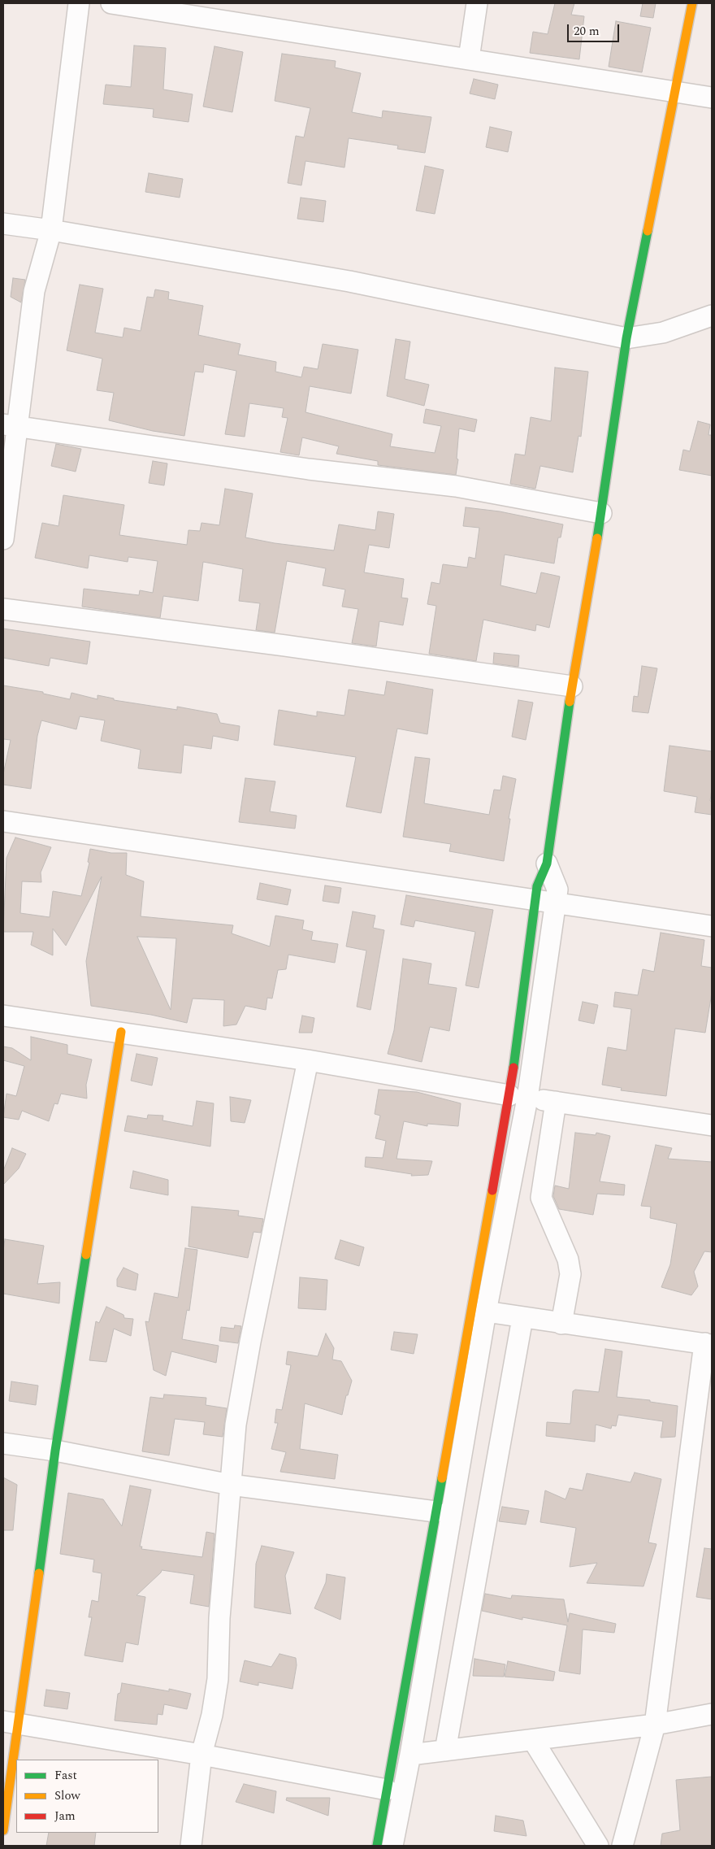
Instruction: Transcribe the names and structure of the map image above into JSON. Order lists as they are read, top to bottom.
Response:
{
  "legend": ["Fast", "Slow", "Jam"],
  "scale_bar": "20 m"
}
